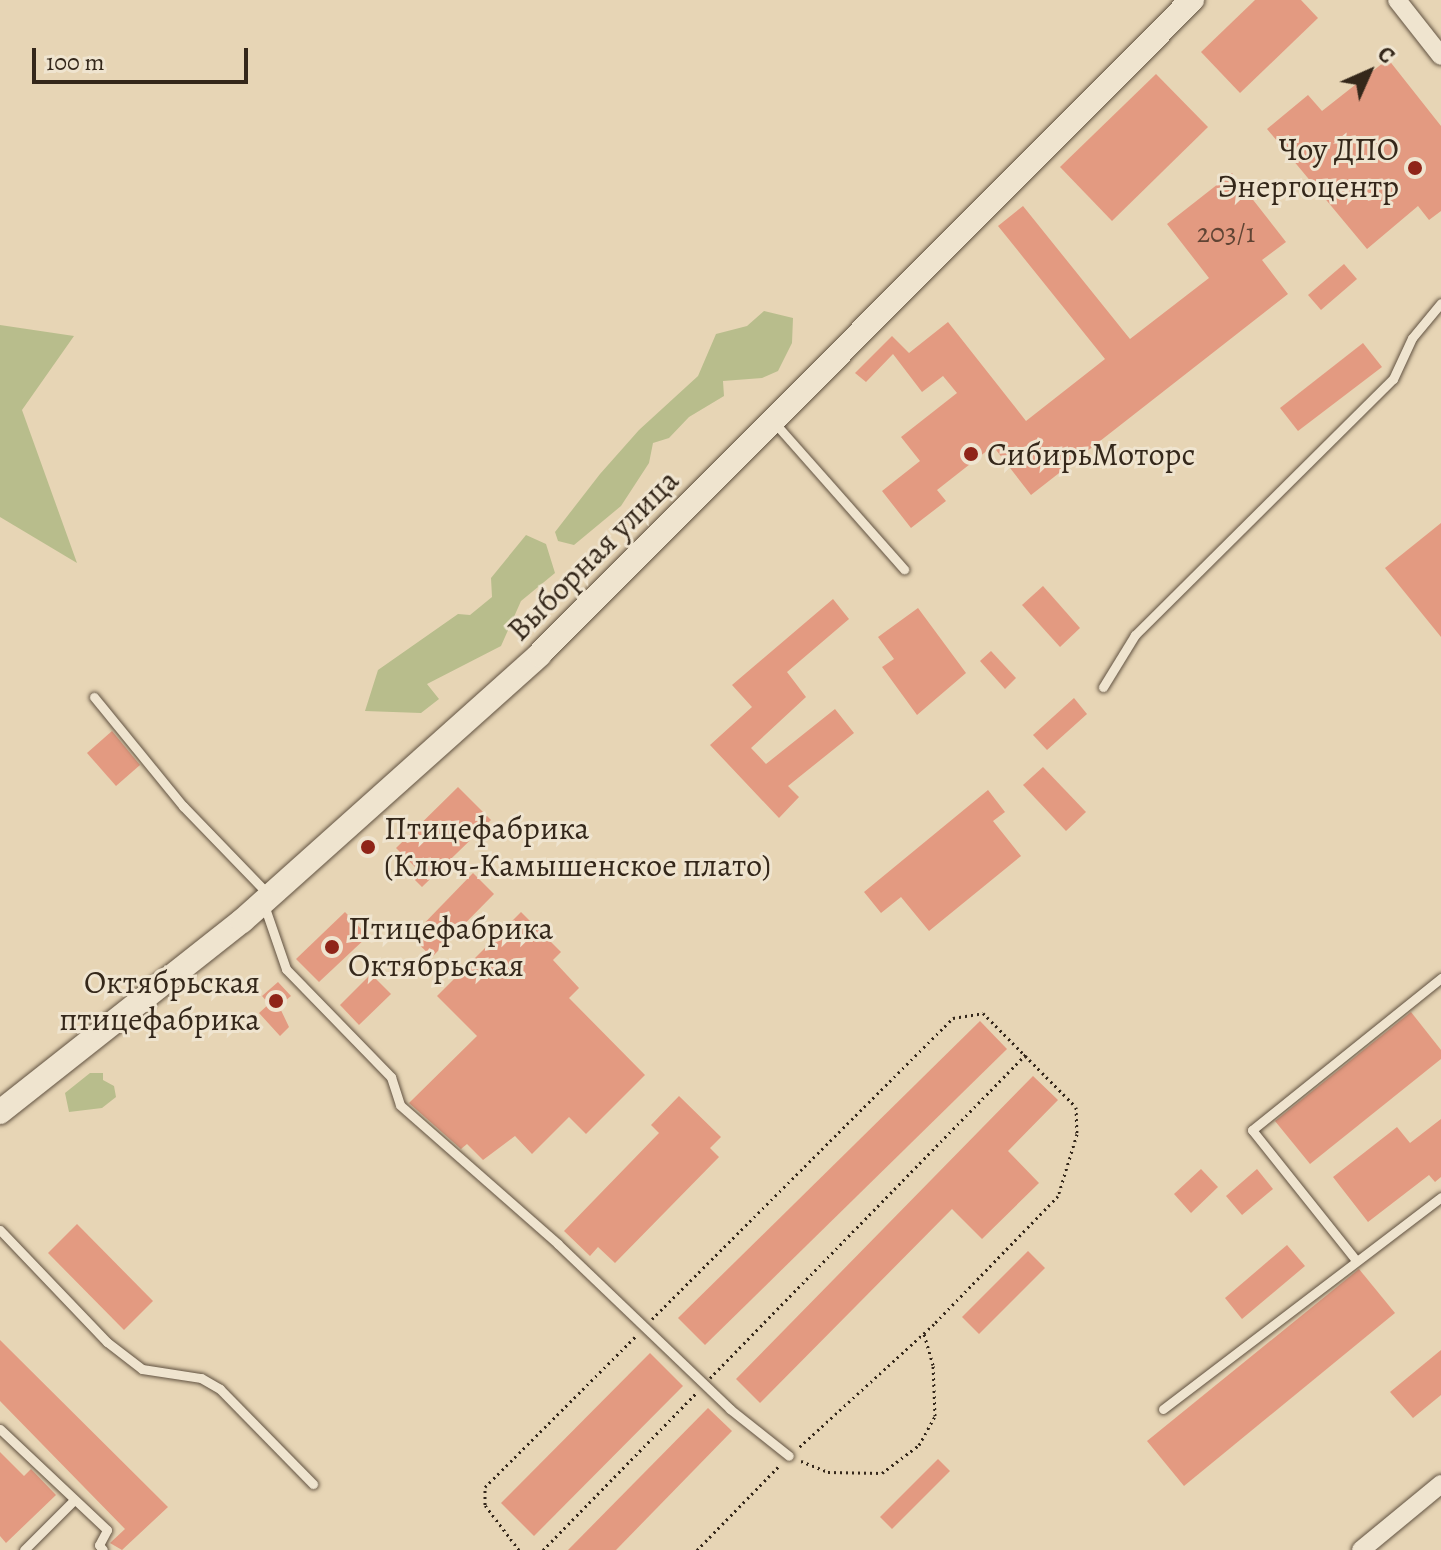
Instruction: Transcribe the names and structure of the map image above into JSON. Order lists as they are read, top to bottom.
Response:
{
  "streets": {
    "main road": ["Выборная улица"]
  },
  "places": [
    "Чоу ДПО Энергоцентр",
    "СибирьМоторс",
    "Птицефабрика (Ключ-Камышенское плато)",
    "Птицефабрика Октябрьская",
    "Октябрьская птицефабрика"
  ],
  "house_numbers": ["203/1"],
  "scale_bar": "100 m",
  "north": "top right"
}
